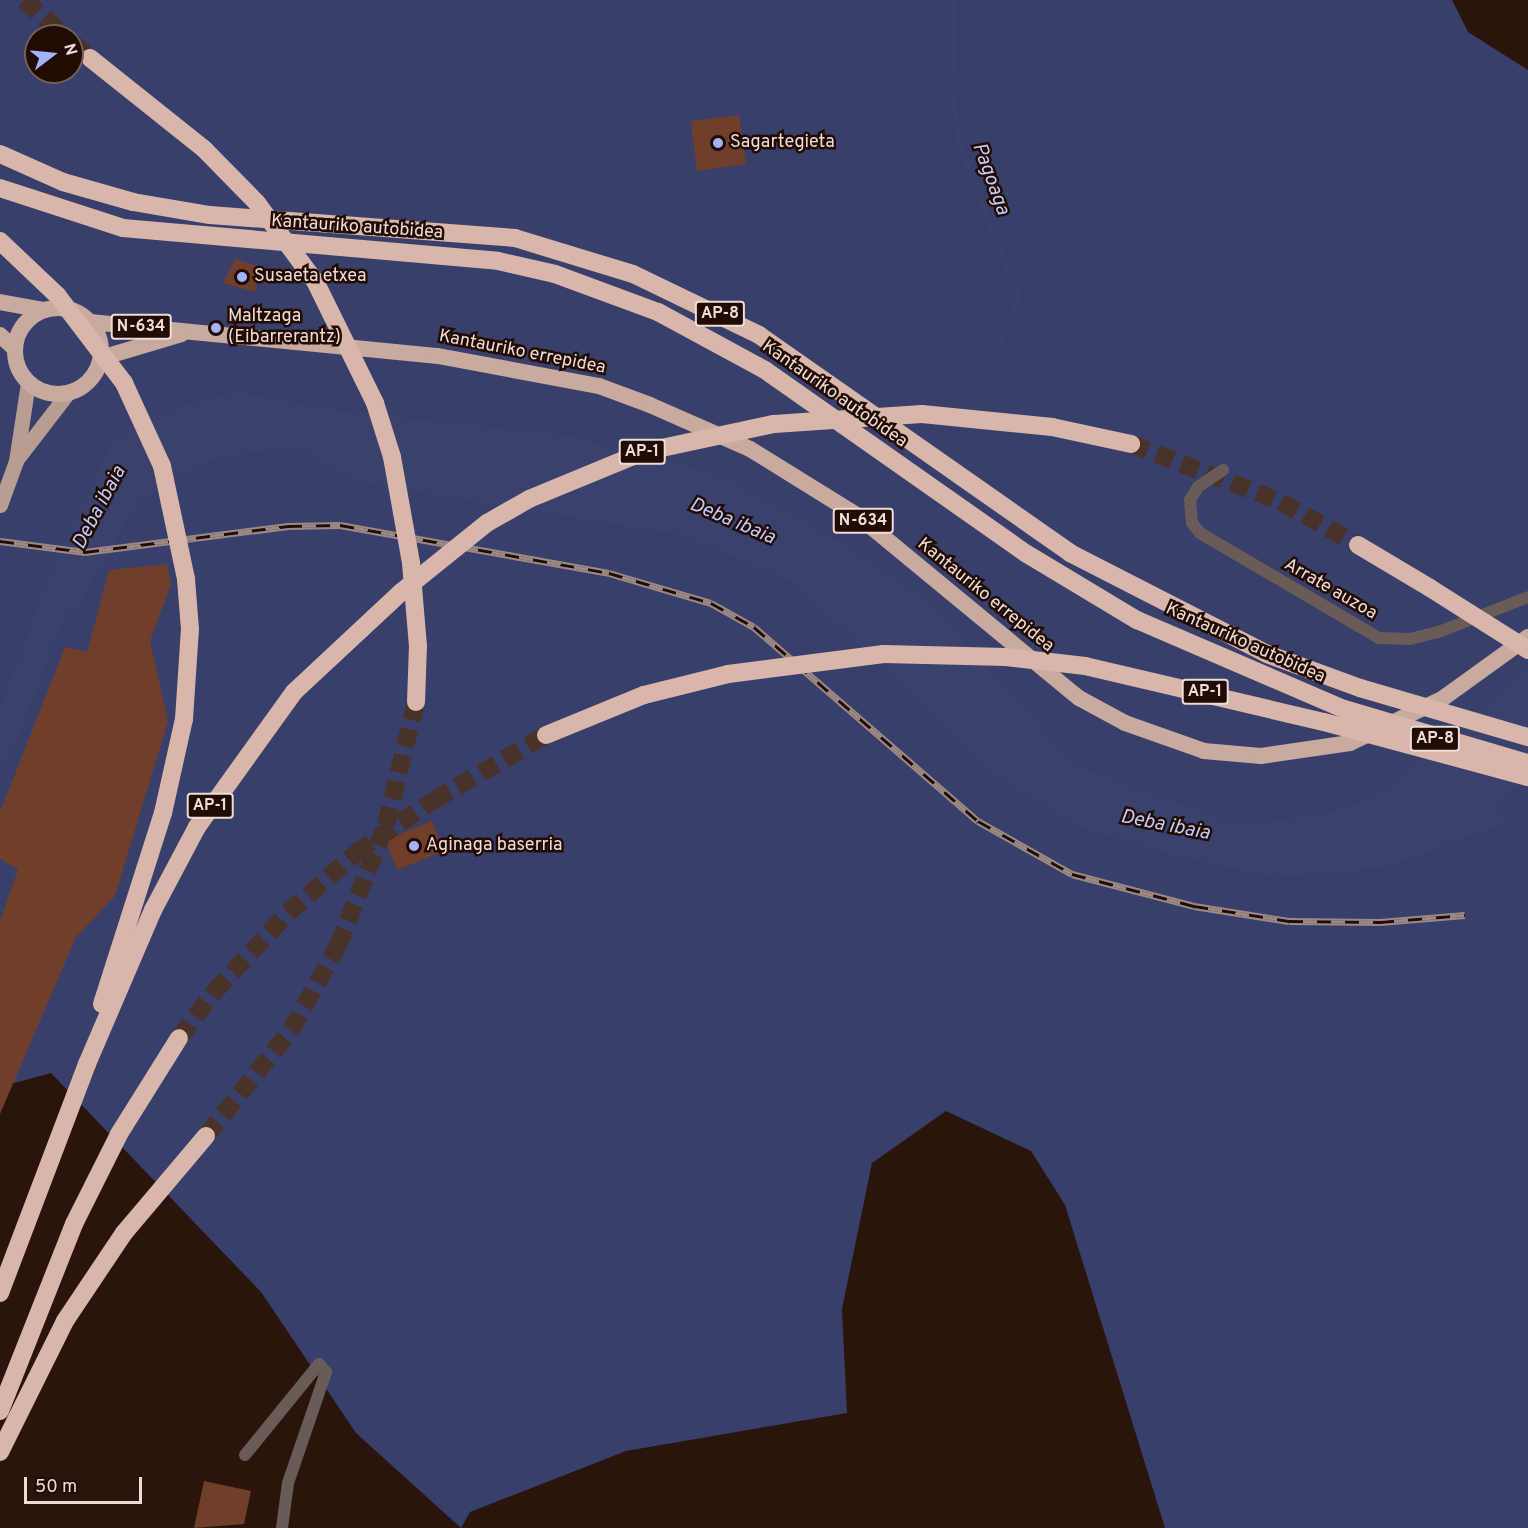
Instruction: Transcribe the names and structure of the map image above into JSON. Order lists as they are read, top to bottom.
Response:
{
  "streets": {
    "highway": [
      "Kantauriko autobidea",
      "AP-8",
      "N-634",
      "Kantauriko errepidea",
      "AP-1"
    ],
    "street": ["Arrate auzoa"]
  },
  "crossings": [
    ["N-634", "Kantauriko errepidea"]
  ],
  "water": ["Pagoaga", "Deba ibaia"],
  "places": [
    "Sagartegieta",
    "Susaeta etxea",
    "Maltzaga (Eibarrerantz)",
    "Aginaga baserria"
  ],
  "scale_bar": "50 m",
  "north": "right"
}
